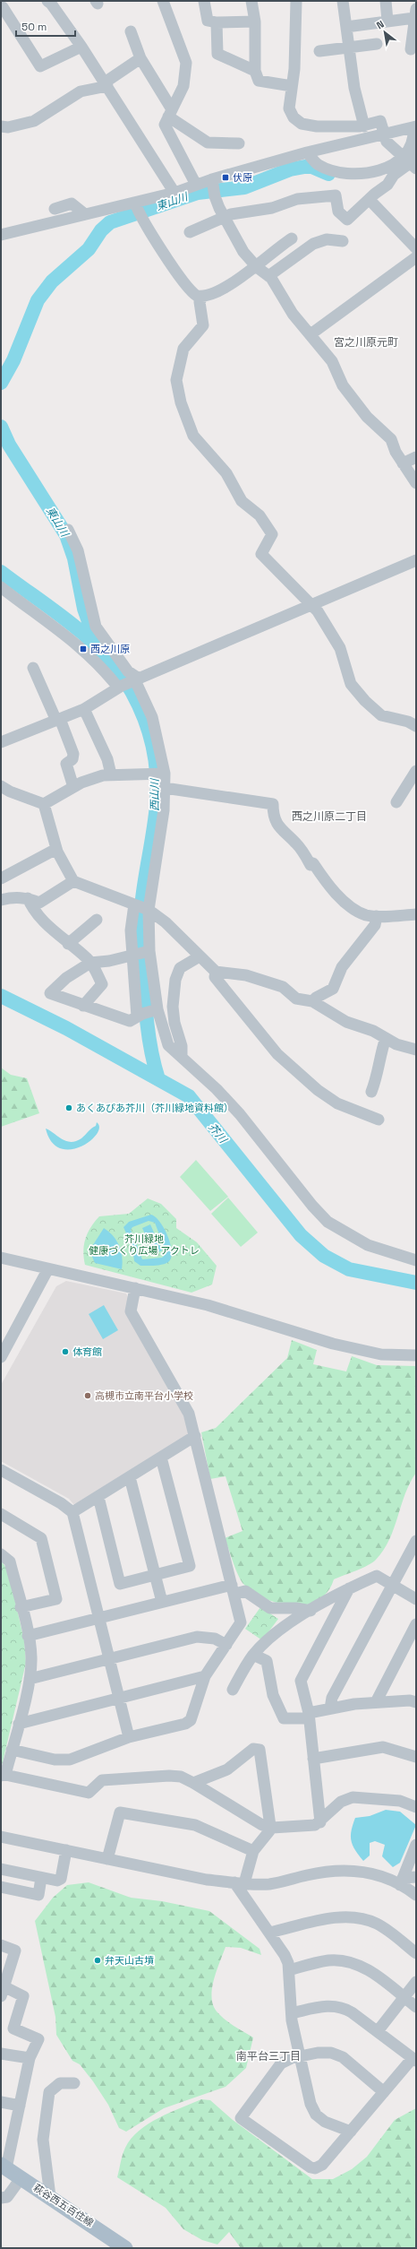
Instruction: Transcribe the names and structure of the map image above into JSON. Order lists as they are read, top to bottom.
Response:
{
  "streets": {
    "main road": ["萩谷西五百住線"]
  },
  "districts": ["宮之川原元町", "西之川原二丁目", "南平台三丁目"],
  "water": ["東山川", "西山川", "芥川"],
  "parks": ["芥川緑地 健康づくり広場 アクトレ"],
  "places": {
    "transit": ["伏原", "西之川原"],
    "other": [
      "あくあぴあ芥川（芥川緑地資料館）",
      "体育館",
      "高槻市立南平台小学校",
      "弁天山古墳"
    ]
  },
  "scale_bar": "50 m",
  "north": "top left"
}
